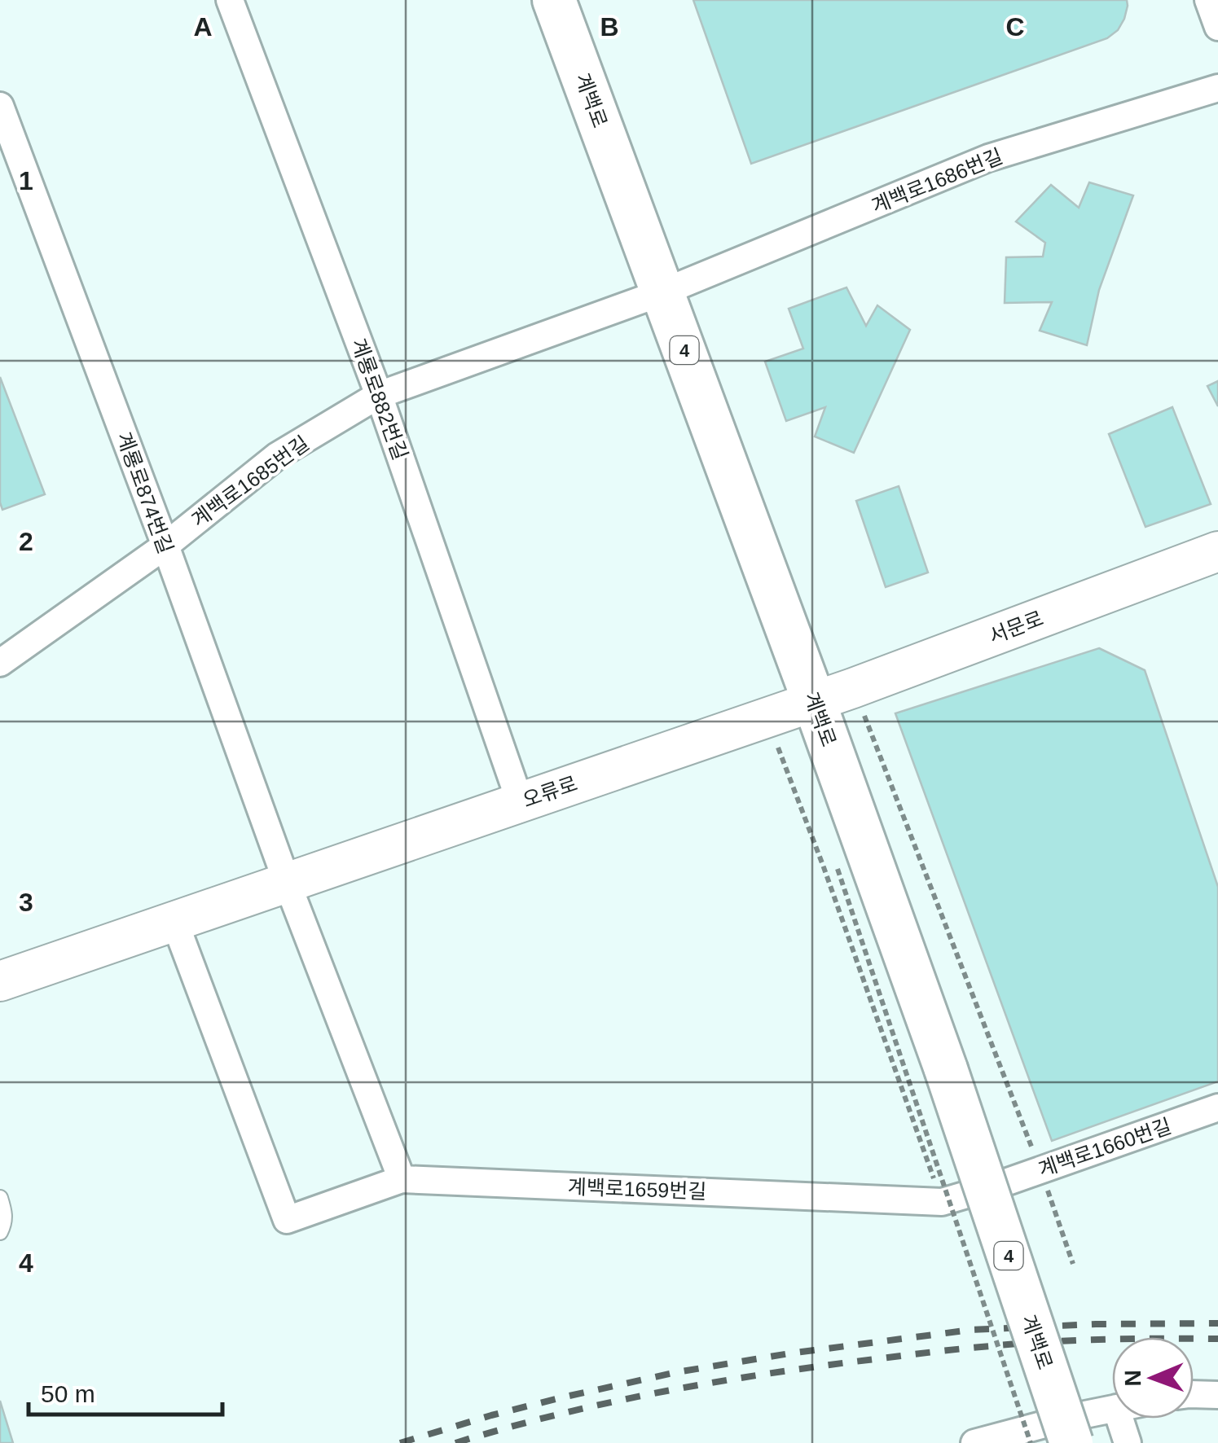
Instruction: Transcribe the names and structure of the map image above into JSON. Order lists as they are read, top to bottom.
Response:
{
  "streets": {
    "main road": ["계백로", "4"],
    "street": [
      "계백로1686번길",
      "계룡로882번길",
      "계백로1685번길",
      "계룡로874번길",
      "서문로",
      "오류로",
      "계백로1660번길",
      "계백로1659번길"
    ]
  },
  "crossings": [
    ["계백로", "계백로1686번길"],
    ["계백로", "계백로1685번길"],
    ["계백로", "서문로"],
    ["계백로", "오류로"],
    ["계백로1686번길", "계백로1685번길"],
    ["계룡로882번길", "계백로1685번길"],
    ["계룡로882번길", "오류로"],
    ["계백로1685번길", "계룡로874번길"],
    ["계룡로874번길", "오류로"],
    ["서문로", "오류로"],
    ["오류로", "계백로1659번길"],
    ["계백로1660번길", "계백로1659번길"]
  ],
  "scale_bar": "50 m",
  "north": "left",
  "grid": {
    "columns": ["A", "B", "C"],
    "rows": [
      "1",
      "2",
      "3",
      "4"
    ]
  }
}
